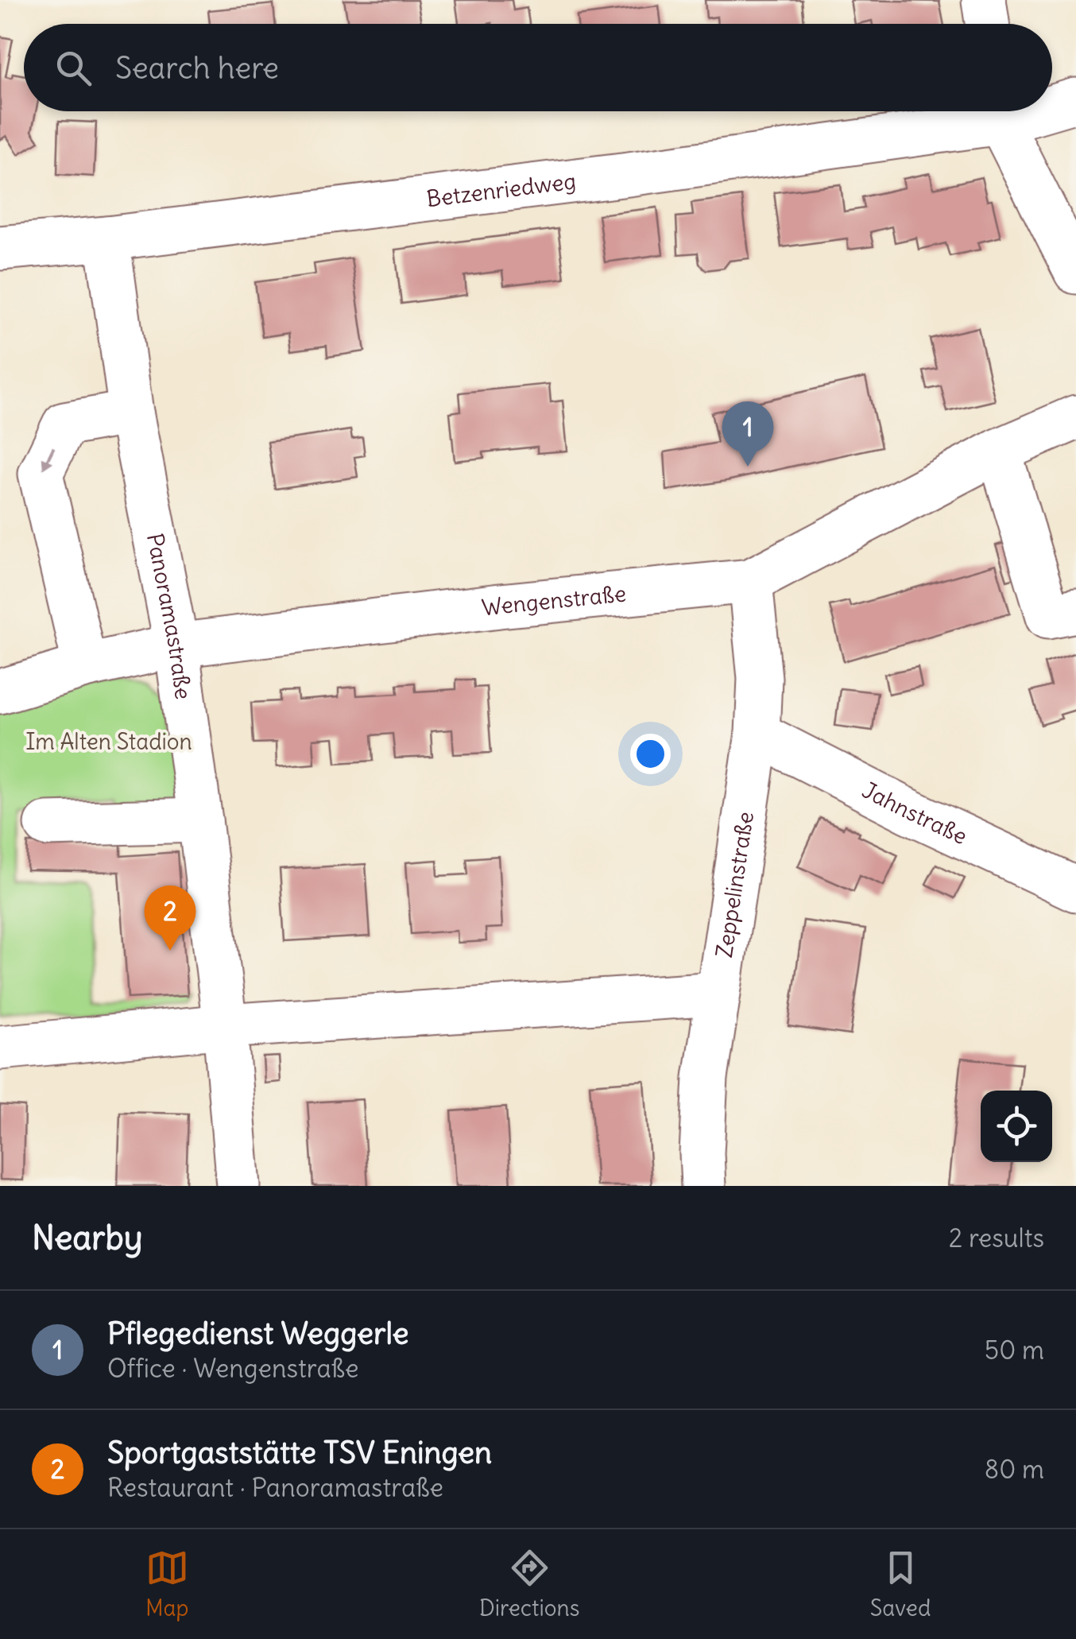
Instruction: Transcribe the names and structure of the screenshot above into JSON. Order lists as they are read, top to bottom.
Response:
{
  "streets": {
    "street": [
      "Betzenriedweg",
      "Wengenstraße",
      "Panoramastraße",
      "Jahnstraße",
      "Zeppelinstraße"
    ]
  },
  "crossings": [
    ["Betzenriedweg", "Panoramastraße"],
    ["Wengenstraße", "Panoramastraße"],
    ["Wengenstraße", "Zeppelinstraße"],
    ["Jahnstraße", "Zeppelinstraße"]
  ],
  "parks": ["Im Alten Stadion"],
  "page": {
    "search": "Search here",
    "pins": ["1", "2"],
    "heading": ["Nearby", "2 results"],
    "list": [
      {
        "mark": "1",
        "name": "Pflegedienst Weggerle",
        "note": "Office · Wengenstraße",
        "value": "50 m"
      },
      {
        "mark": "2",
        "name": "Sportgaststätte TSV Eningen",
        "note": "Restaurant · Panoramastraße",
        "value": "80 m"
      }
    ],
    "nav": ["Map", "Directions", "Saved"]
  }
}
